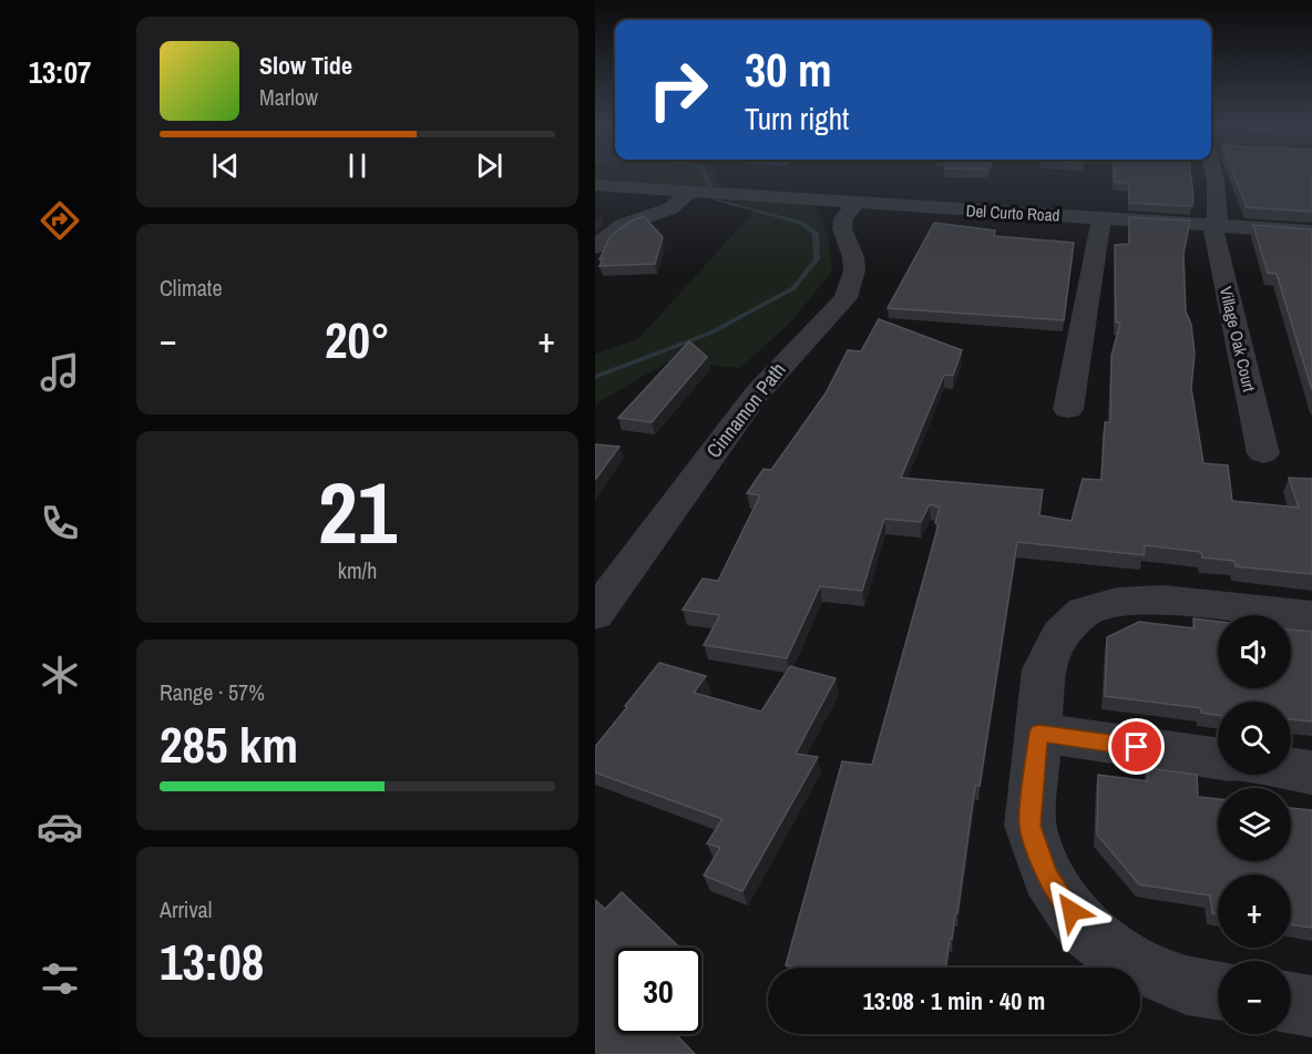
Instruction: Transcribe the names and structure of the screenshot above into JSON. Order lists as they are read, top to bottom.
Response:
{
  "streets": {
    "street": ["Del Curto Road", "Village Oak Court", "Cinnamon Path"]
  },
  "crossings": [
    ["Del Curto Road", "Village Oak Court"],
    ["Del Curto Road", "Cinnamon Path"]
  ],
  "page": {
    "tabs": "13:07",
    "turn": ["30 m", "Turn right"],
    "song": ["Slow Tide", "Marlow"],
    "tile": [
      "Climate",
      ["21", "km/h"],
      ["Range · 57%", "285 km"],
      ["Arrival", "13:08"]
    ],
    "heat": ["−", "20°", "+"],
    "map_buttons": ["+", "−"],
    "limit": "30",
    "trip": "13:08 · 1 min · 40 m"
  }
}
